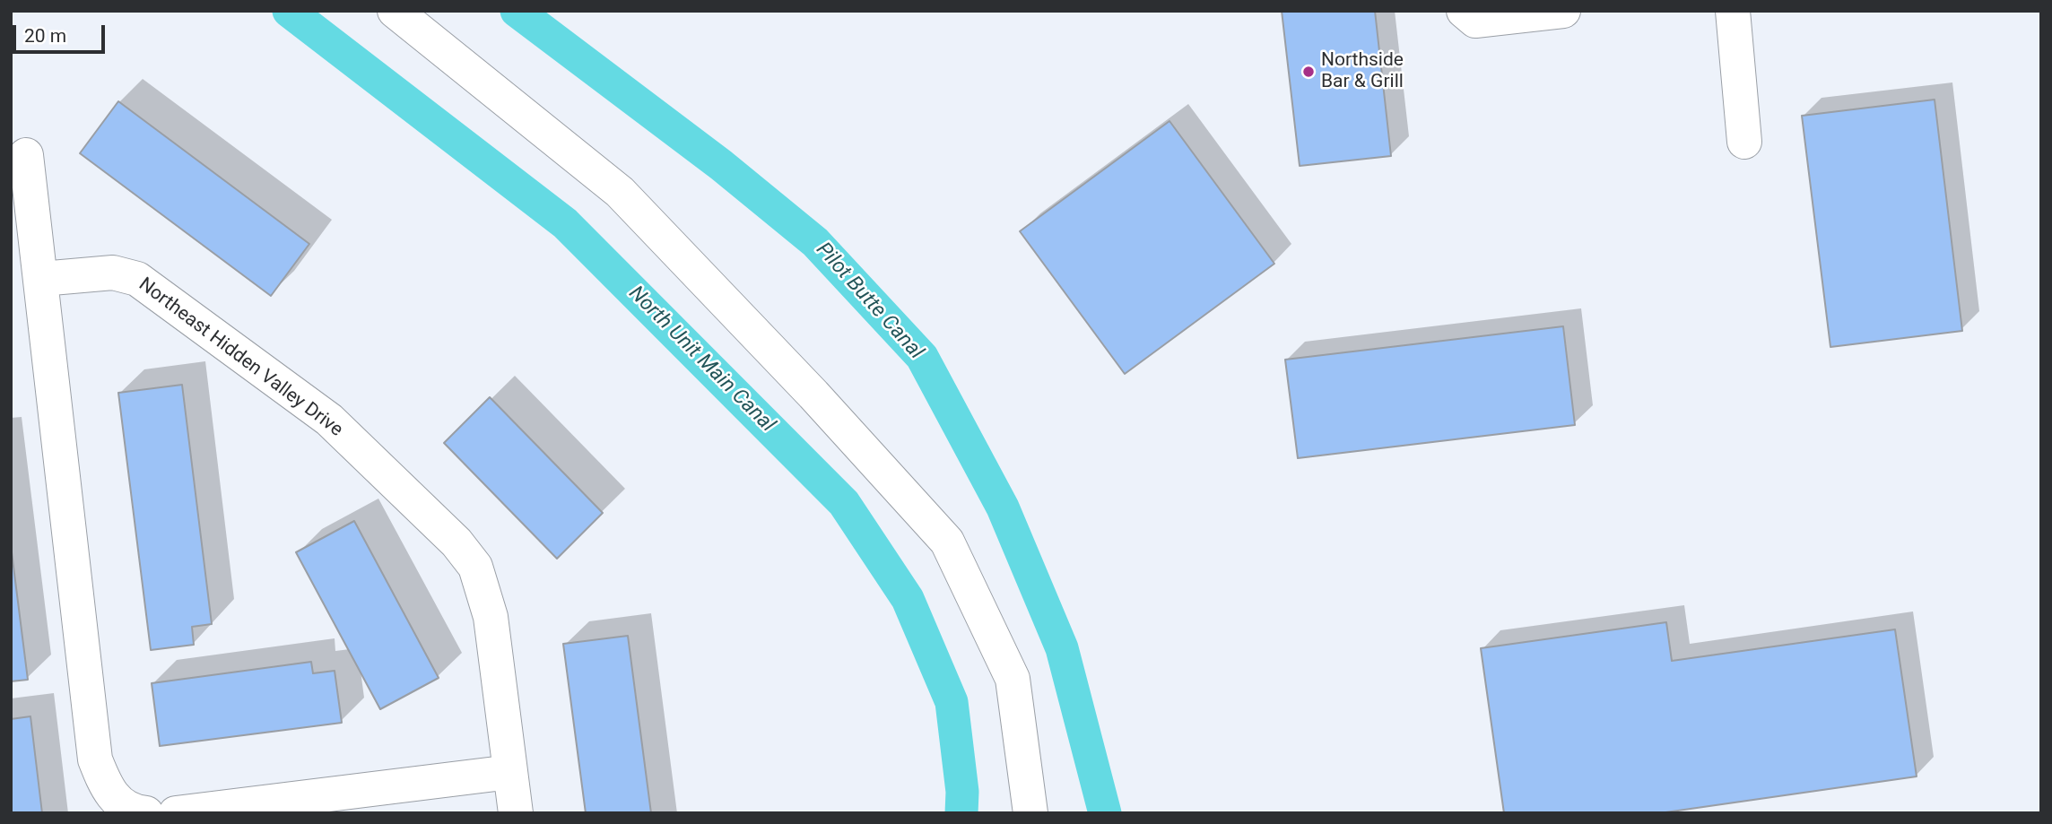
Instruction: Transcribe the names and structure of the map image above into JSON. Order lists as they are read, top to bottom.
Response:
{
  "streets": {
    "street": ["Northeast Hidden Valley Drive"]
  },
  "water": ["Pilot Butte Canal", "North Unit Main Canal"],
  "places": ["Northside Bar & Grill"],
  "scale_bar": "20 m"
}
